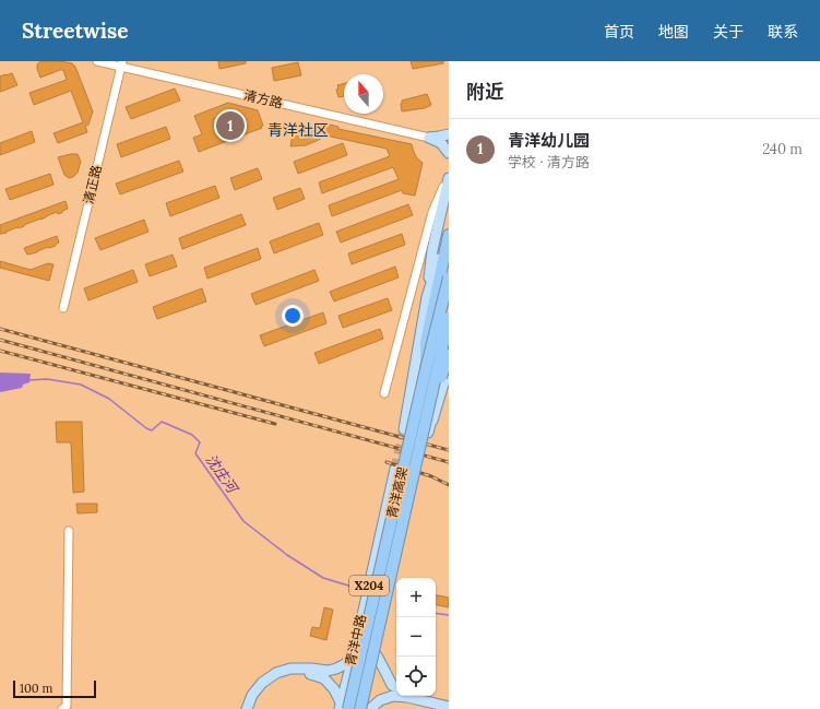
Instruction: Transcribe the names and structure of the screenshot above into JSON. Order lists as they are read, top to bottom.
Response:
{
  "streets": {
    "highway": ["青洋高架"],
    "main road": ["X204", "青洋中路"],
    "street": ["清方路", "清正路"]
  },
  "crossings": [
    ["清方路", "清正路"],
    ["青洋高架", "青洋中路"]
  ],
  "districts": ["青洋社区"],
  "water": ["沈庄河"],
  "scale_bar": "100 m",
  "north": "top",
  "page": {
    "header": "Streetwise",
    "nav": [
      "首页",
      "地图",
      "关于",
      "联系"
    ],
    "heading": "附近",
    "pins": "1",
    "list": [
      {
        "mark": "1",
        "name": "青洋幼儿园",
        "note": "学校 · 清方路",
        "value": "240 m"
      }
    ],
    "map_buttons": ["+", "−"],
    "scale": "100 m"
  }
}
